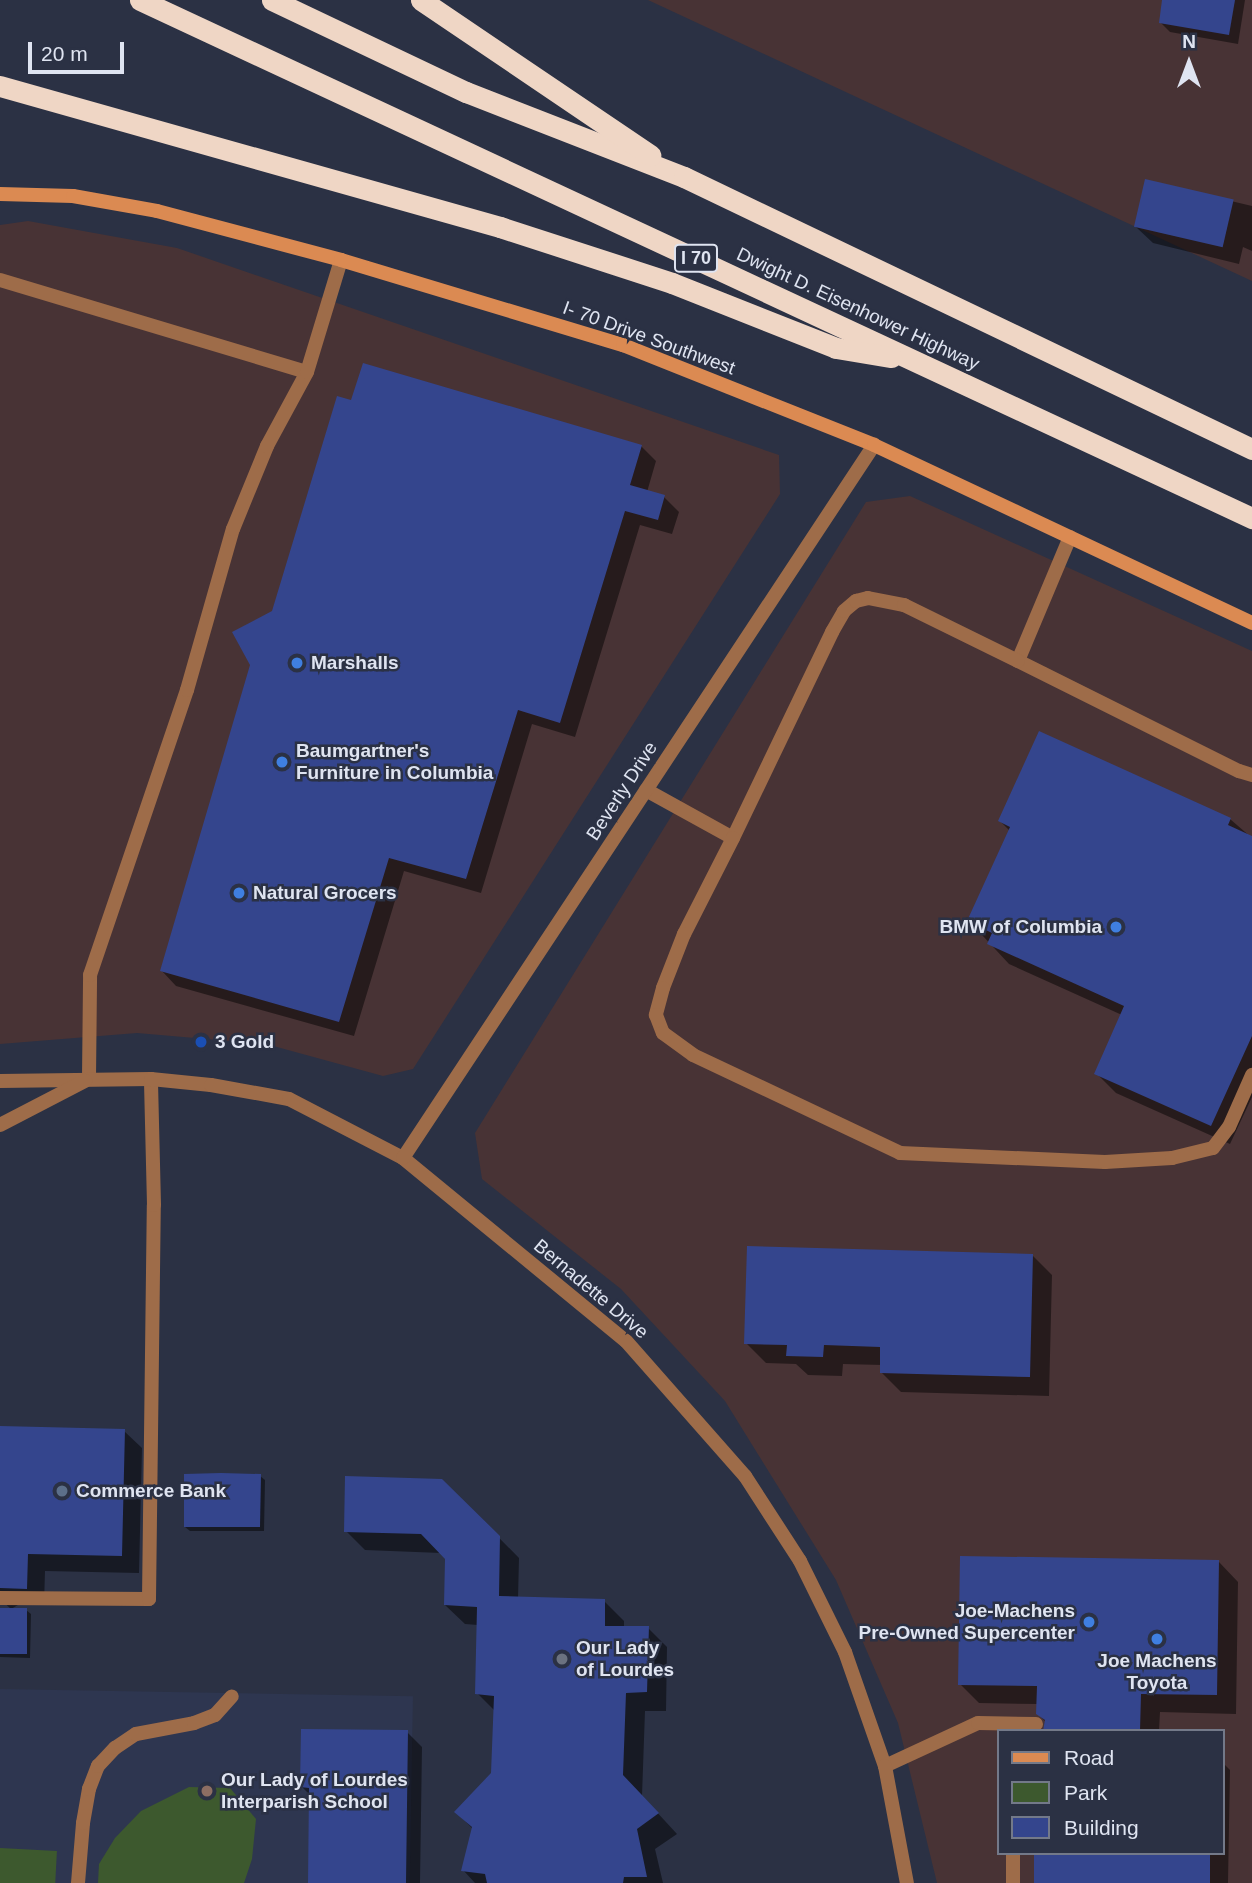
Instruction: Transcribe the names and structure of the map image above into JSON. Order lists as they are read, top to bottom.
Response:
{
  "streets": {
    "highway": ["I 70", "Dwight D. Eisenhower Highway"],
    "street": ["I- 70 Drive Southwest", "Beverly Drive", "Bernadette Drive"]
  },
  "crossings": [
    ["I- 70 Drive Southwest", "Beverly Drive"],
    ["Beverly Drive", "Bernadette Drive"]
  ],
  "places": [
    "Marshalls",
    "Baumgartner's Furniture in Columbia",
    "Natural Grocers",
    "BMW of Columbia",
    "3 Gold",
    "Commerce Bank",
    "Joe-Machens Pre-Owned Supercenter",
    "Joe Machens Toyota",
    "Our Lady of Lourdes",
    "Our Lady of Lourdes Interparish School"
  ],
  "legend": ["Road", "Park", "Building"],
  "scale_bar": "20 m",
  "north": "top"
}
